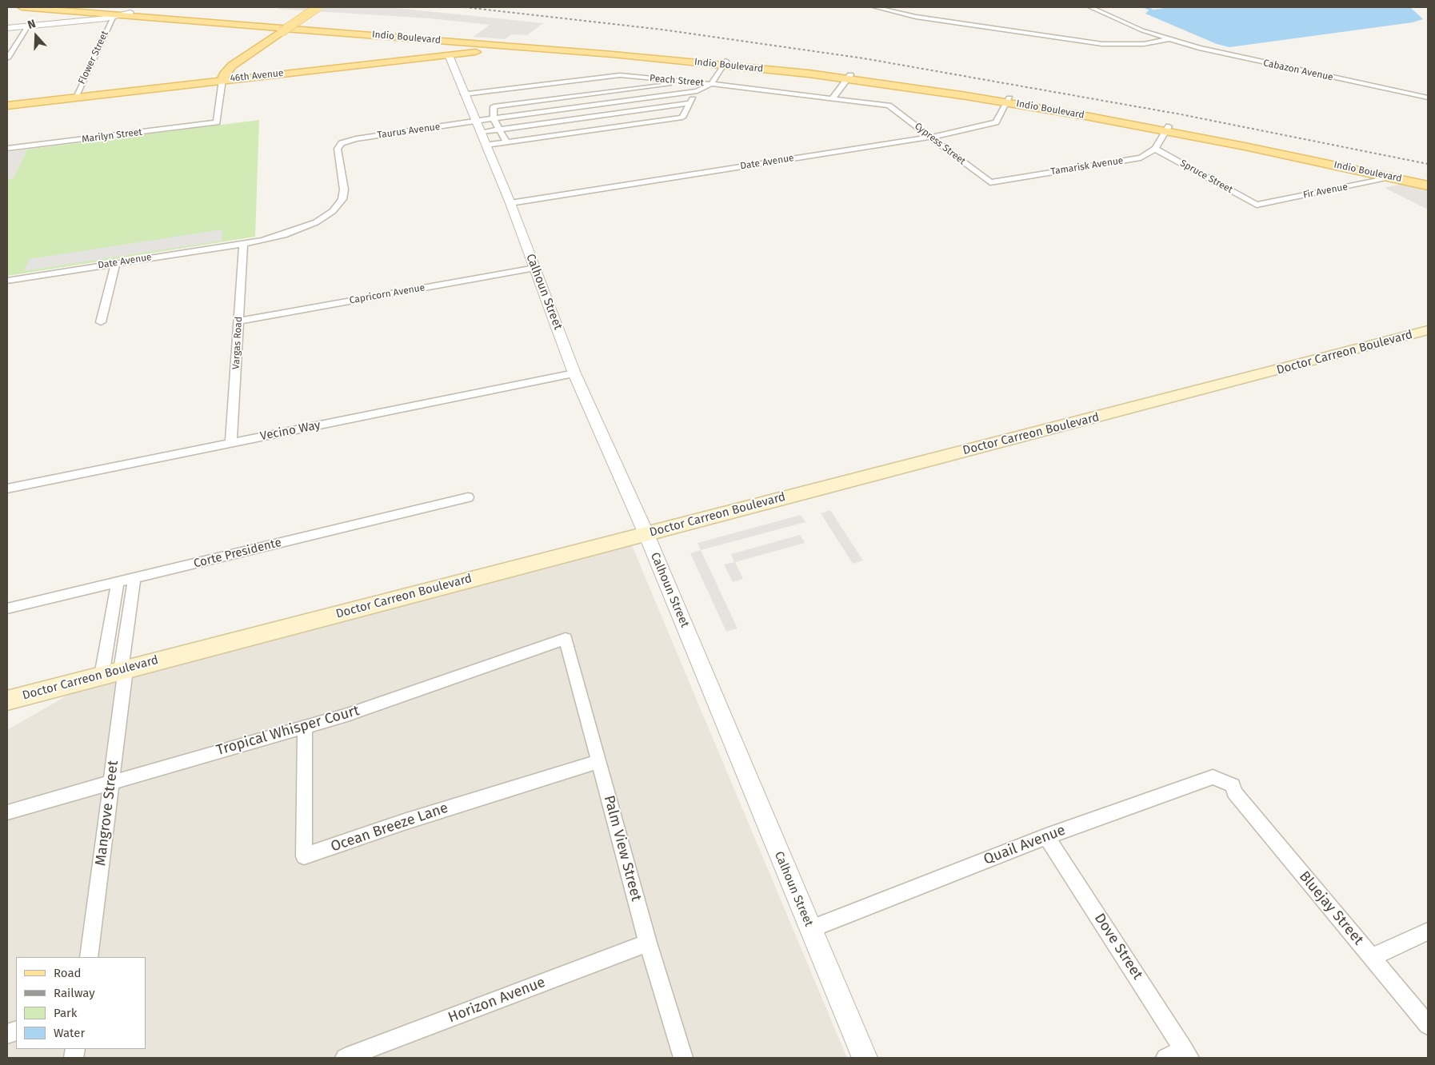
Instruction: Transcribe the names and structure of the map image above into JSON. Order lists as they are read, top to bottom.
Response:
{
  "streets": {
    "main road": ["Indio Boulevard", "46th Avenue", "Doctor Carreon Boulevard"],
    "street": [
      "Flower Street",
      "Cabazon Avenue",
      "Peach Street",
      "Taurus Avenue",
      "Marilyn Street",
      "Cypress Street",
      "Date Avenue",
      "Tamarisk Avenue",
      "Spruce Street",
      "Fir Avenue",
      "Calhoun Street",
      "Capricorn Avenue",
      "Vargas Road",
      "Vecino Way",
      "Corte Presidente",
      "Tropical Whisper Court",
      "Mangrove Street",
      "Ocean Breeze Lane",
      "Quail Avenue",
      "Palm View Street",
      "Bluejay Street",
      "Dove Street",
      "Horizon Avenue"
    ]
  },
  "crossings": [
    ["Indio Boulevard", "46th Avenue"],
    ["Indio Boulevard", "Date Avenue"],
    ["Indio Boulevard", "Tamarisk Avenue"],
    ["Indio Boulevard", "Fir Avenue"],
    ["Flower Street", "46th Avenue"],
    ["46th Avenue", "Marilyn Street"],
    ["46th Avenue", "Calhoun Street"],
    ["Peach Street", "Cypress Street"],
    ["Peach Street", "Calhoun Street"],
    ["Taurus Avenue", "Date Avenue"],
    ["Taurus Avenue", "Calhoun Street"],
    ["Cypress Street", "Date Avenue"],
    ["Cypress Street", "Tamarisk Avenue"],
    ["Date Avenue", "Calhoun Street"],
    ["Date Avenue", "Vargas Road"],
    ["Tamarisk Avenue", "Spruce Street"],
    ["Spruce Street", "Fir Avenue"],
    ["Calhoun Street", "Capricorn Avenue"],
    ["Calhoun Street", "Doctor Carreon Boulevard"],
    ["Calhoun Street", "Vecino Way"],
    ["Calhoun Street", "Quail Avenue"],
    ["Capricorn Avenue", "Vargas Road"],
    ["Vargas Road", "Vecino Way"],
    ["Doctor Carreon Boulevard", "Mangrove Street"],
    ["Corte Presidente", "Mangrove Street"],
    ["Tropical Whisper Court", "Mangrove Street"],
    ["Tropical Whisper Court", "Ocean Breeze Lane"],
    ["Tropical Whisper Court", "Palm View Street"],
    ["Ocean Breeze Lane", "Palm View Street"],
    ["Quail Avenue", "Bluejay Street"],
    ["Quail Avenue", "Dove Street"],
    ["Palm View Street", "Horizon Avenue"]
  ],
  "legend": [
    "Road",
    "Railway",
    "Park",
    "Water"
  ],
  "north": "top"
}
